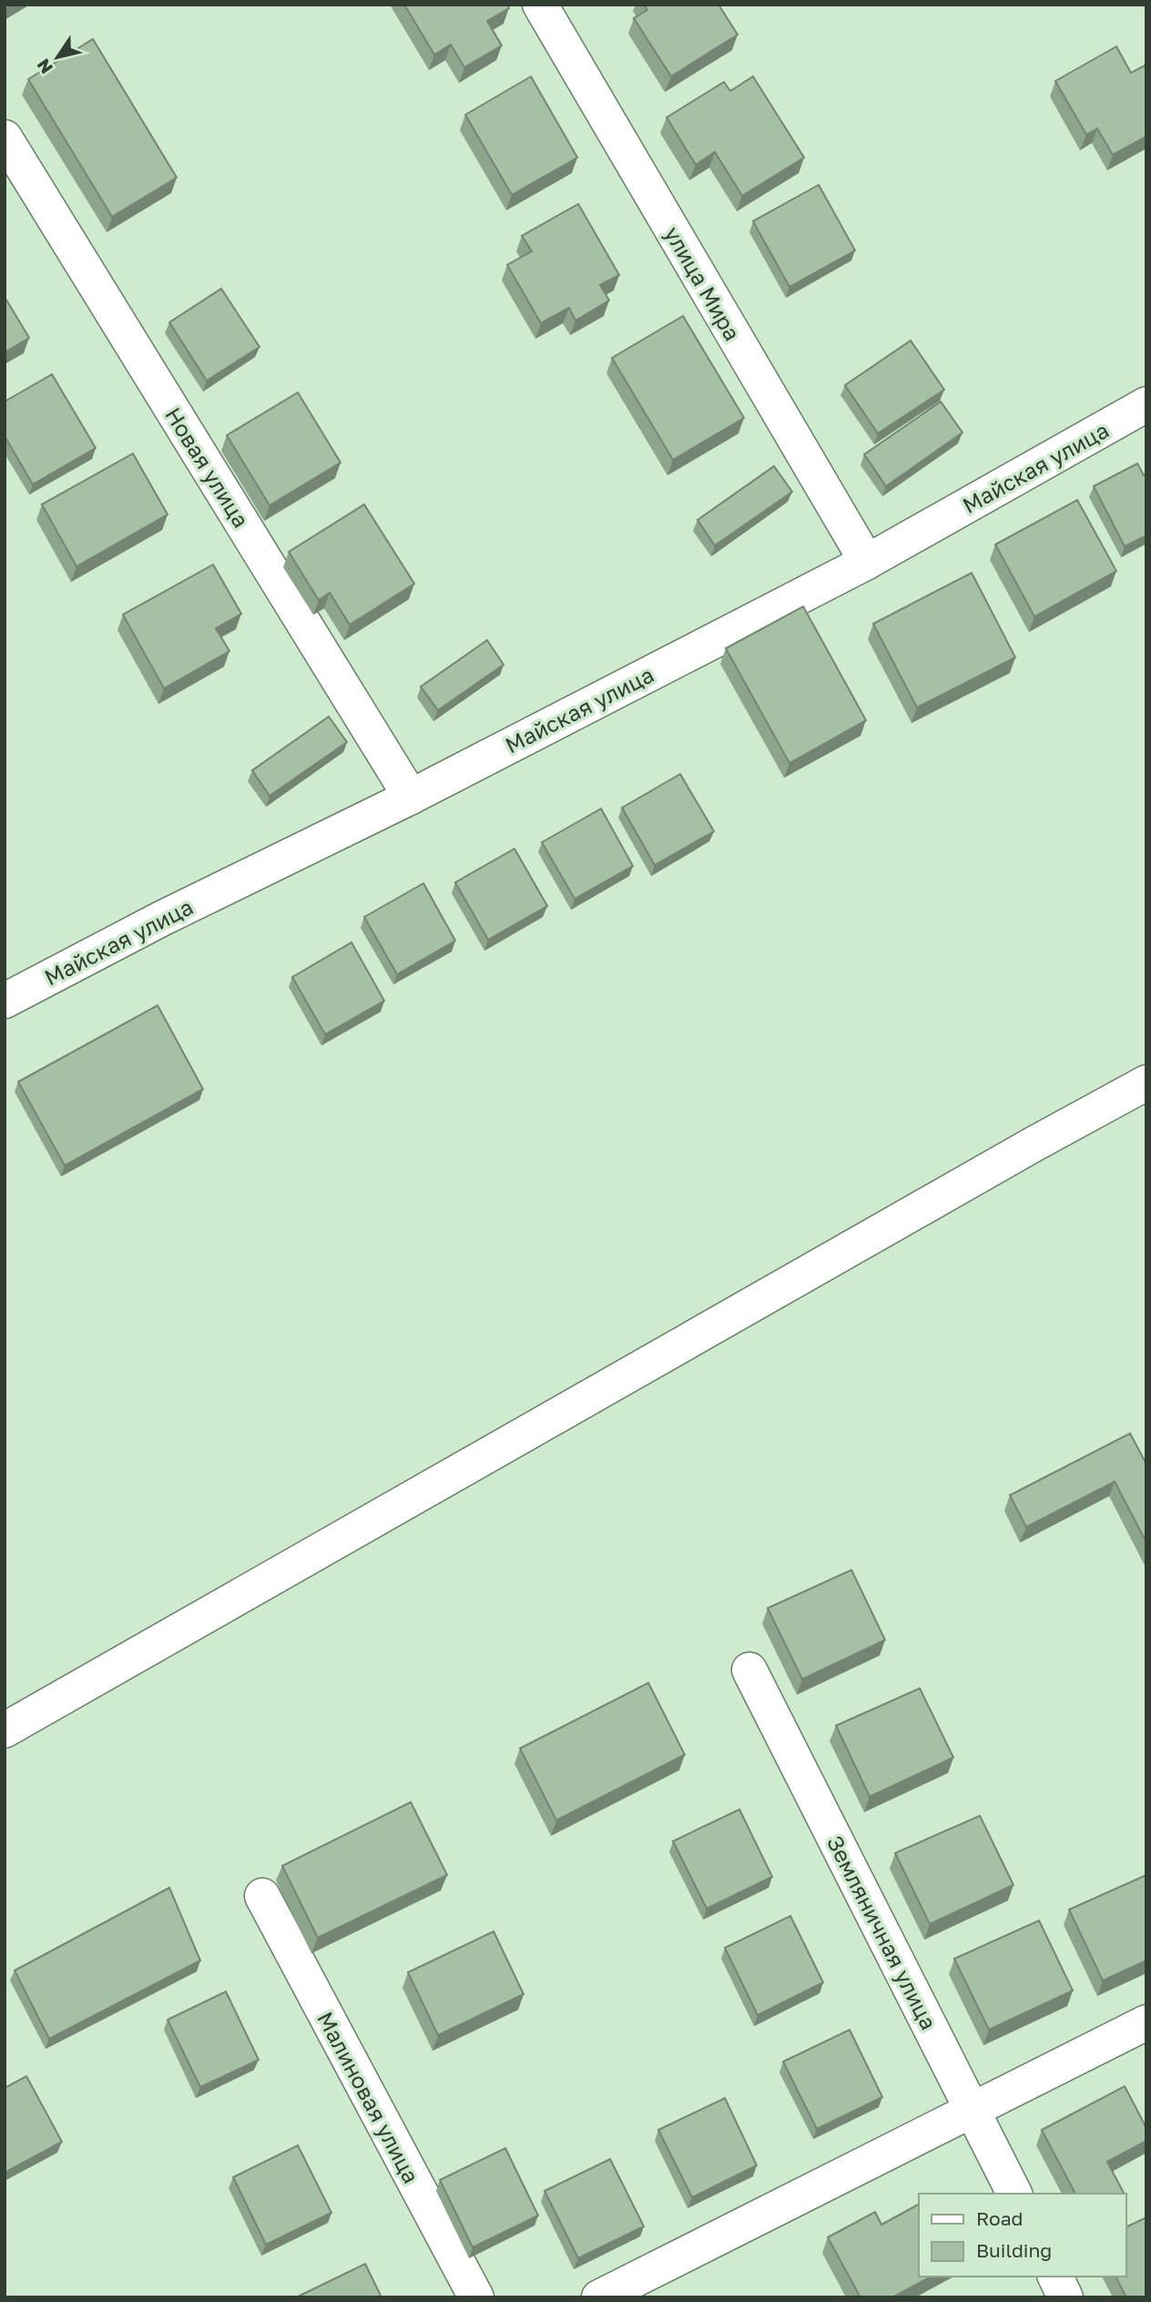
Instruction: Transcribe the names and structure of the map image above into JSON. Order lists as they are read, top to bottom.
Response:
{
  "streets": {
    "street": [
      "улица Мира",
      "Новая улица",
      "Майская улица",
      "Земляничная улица",
      "Малиновая улица"
    ]
  },
  "crossings": [
    ["улица Мира", "Майская улица"],
    ["Новая улица", "Майская улица"]
  ],
  "legend": ["Road", "Building"],
  "north": "bottom left"
}
